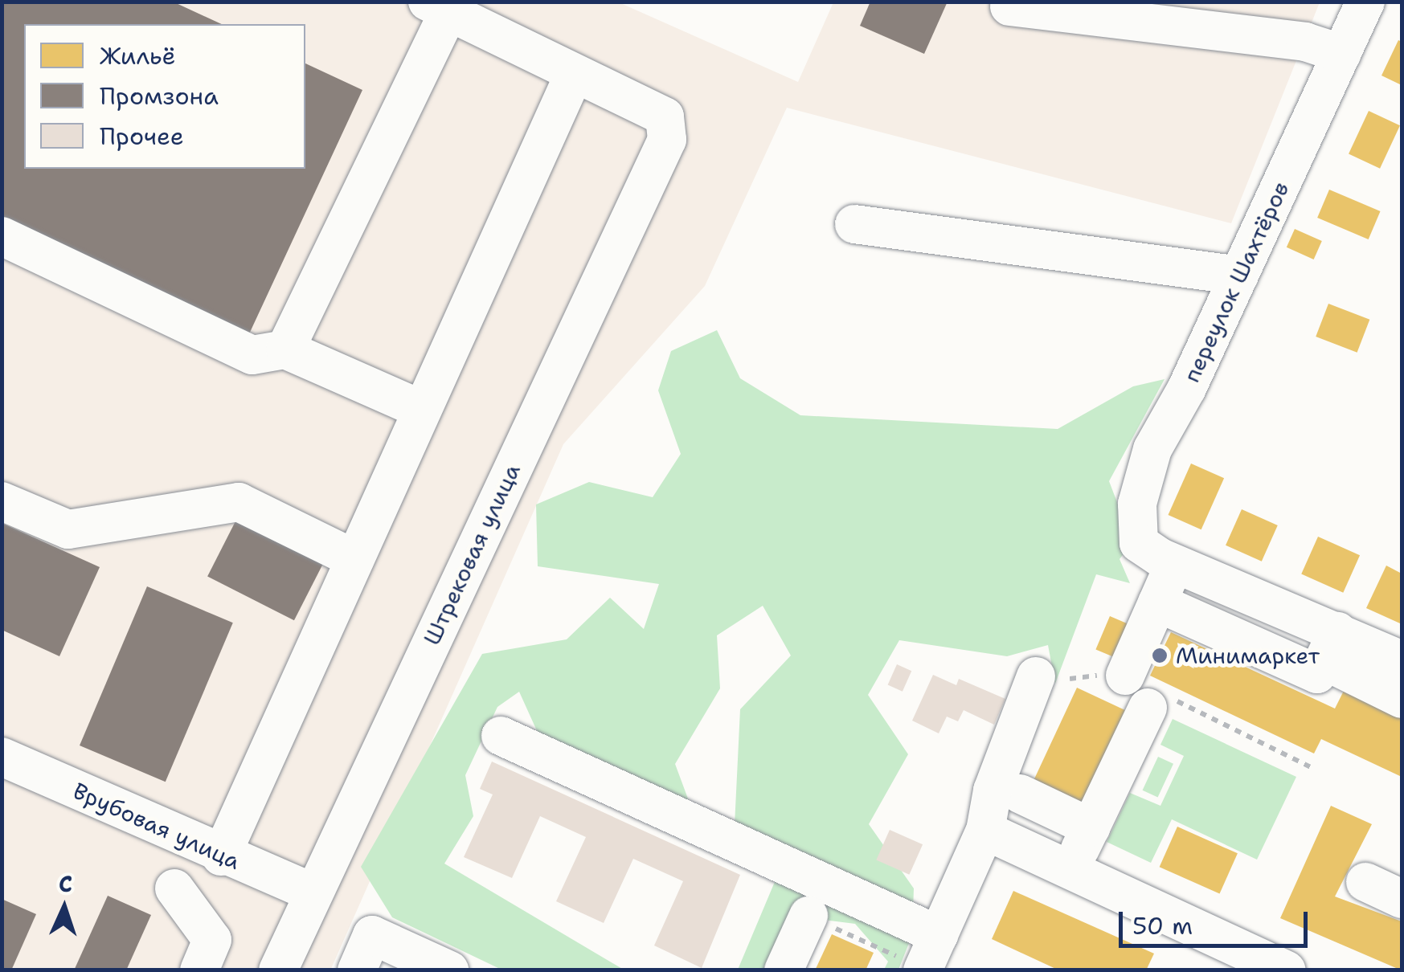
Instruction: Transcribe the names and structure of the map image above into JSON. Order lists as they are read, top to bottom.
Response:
{
  "streets": {
    "street": ["переулок Шахтёров", "Штрековая улица", "Врубовая улица"]
  },
  "crossings": [
    ["Штрековая улица", "Врубовая улица"]
  ],
  "places": ["Минимаркет"],
  "legend": ["Жильё", "Промзона", "Прочее"],
  "scale_bar": "50 m",
  "north": "top"
}
